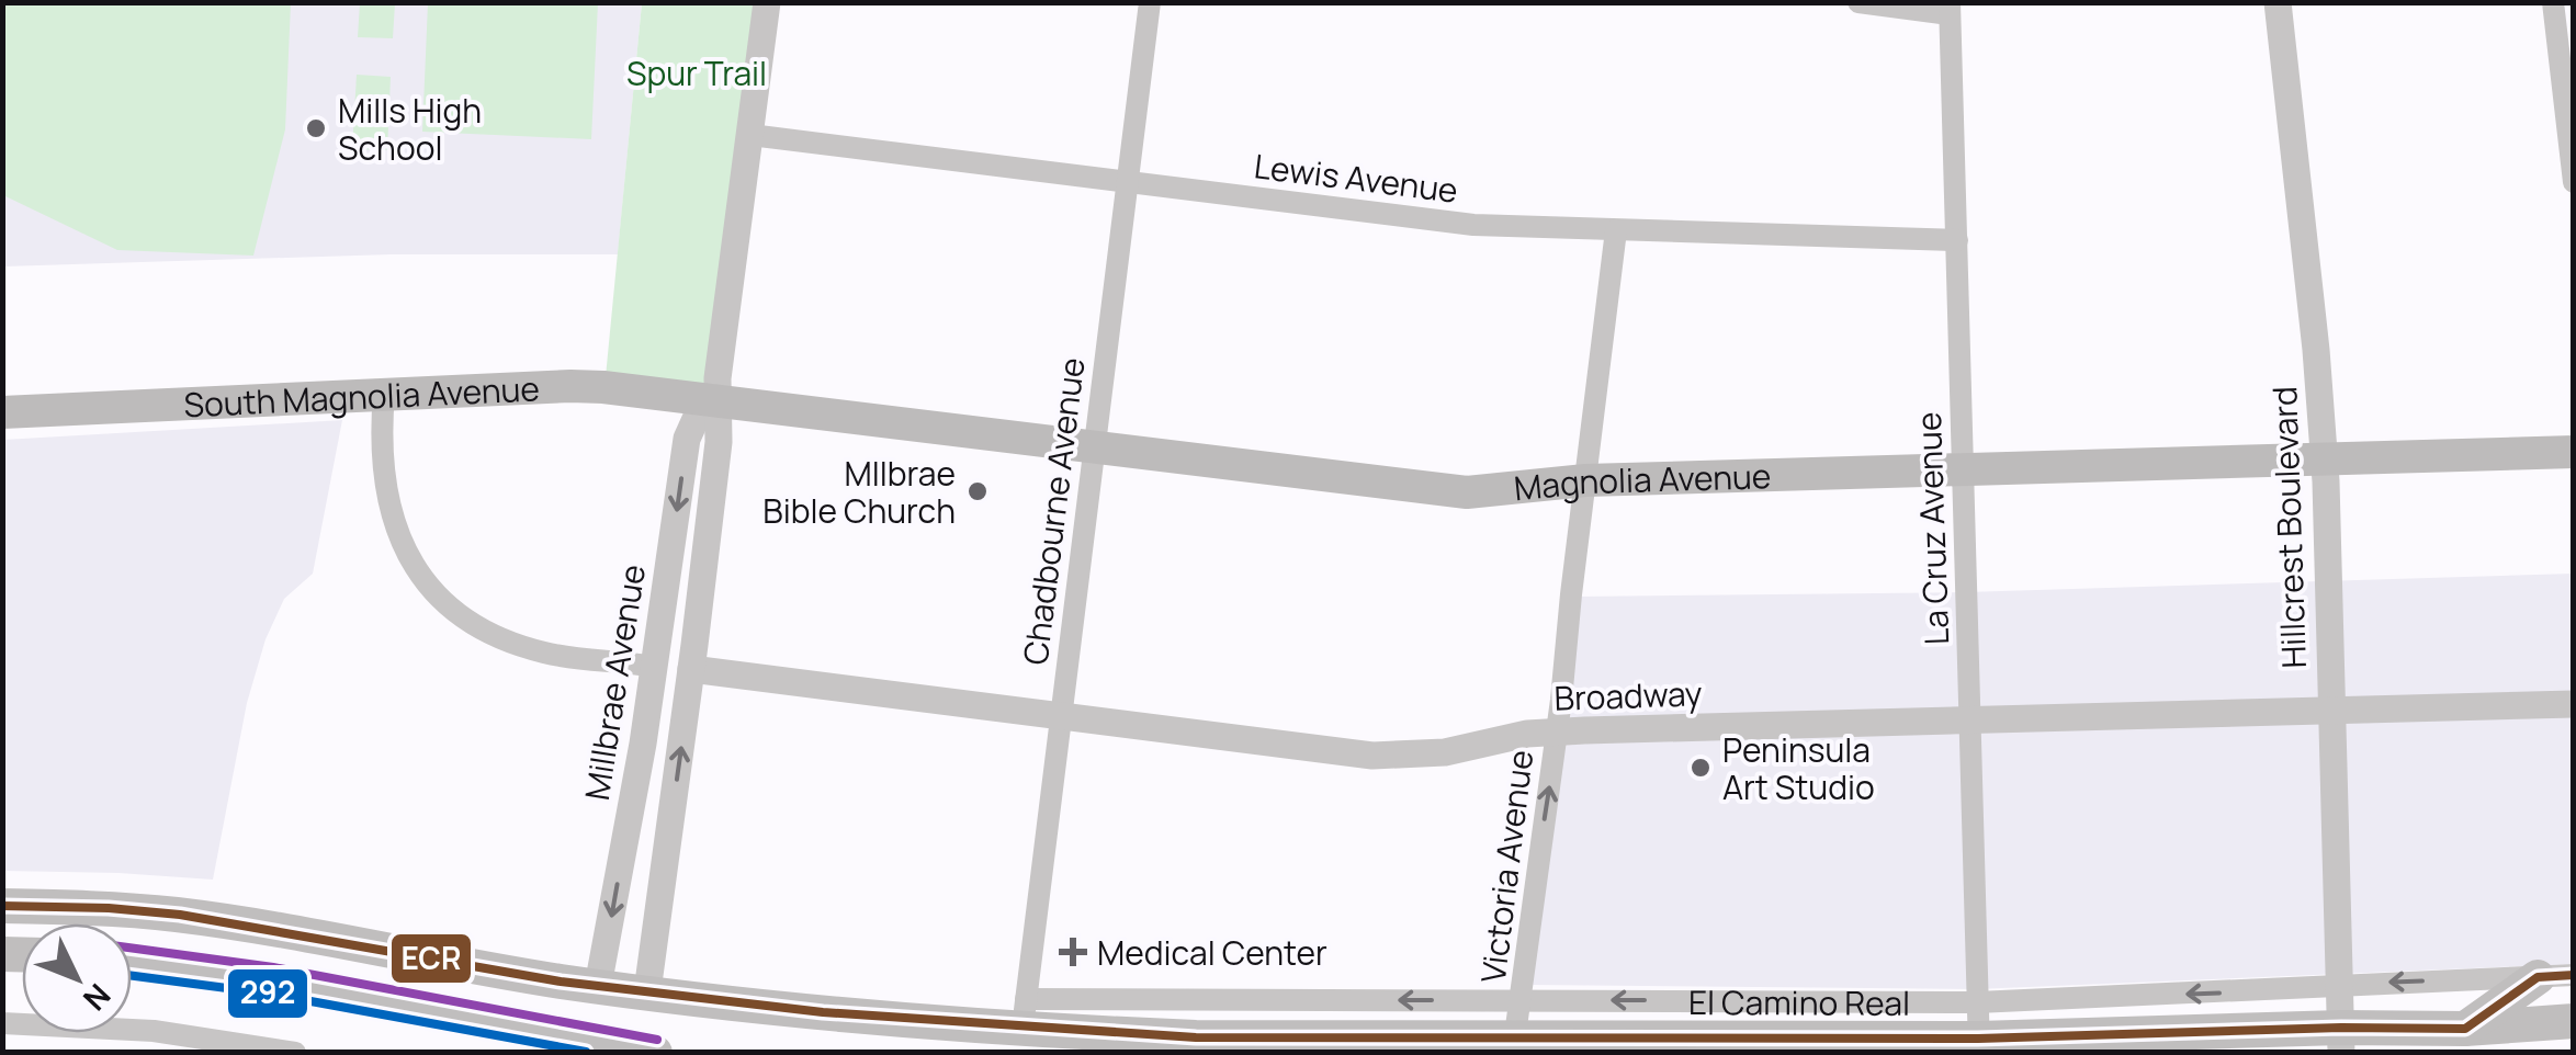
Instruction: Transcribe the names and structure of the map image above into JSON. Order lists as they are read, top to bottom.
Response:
{
  "streets": {
    "main road": ["South Magnolia Avenue", "Magnolia Avenue", "El Camino Real"],
    "street": [
      "Lewis Avenue",
      "Chadbourne Avenue",
      "Hillcrest Boulevard",
      "La Cruz Avenue",
      "Millbrae Avenue",
      "Broadway",
      "Victoria Avenue"
    ]
  },
  "crossings": [
    ["Lewis Avenue", "Chadbourne Avenue"],
    ["Lewis Avenue", "La Cruz Avenue"],
    ["Lewis Avenue", "Millbrae Avenue"],
    ["Lewis Avenue", "Victoria Avenue"],
    ["South Magnolia Avenue", "Magnolia Avenue"],
    ["South Magnolia Avenue", "Millbrae Avenue"],
    ["Magnolia Avenue", "Chadbourne Avenue"],
    ["Magnolia Avenue", "Hillcrest Boulevard"],
    ["Magnolia Avenue", "La Cruz Avenue"],
    ["Magnolia Avenue", "Millbrae Avenue"],
    ["Magnolia Avenue", "Victoria Avenue"],
    ["Chadbourne Avenue", "Broadway"],
    ["Chadbourne Avenue", "El Camino Real"],
    ["Hillcrest Boulevard", "Broadway"],
    ["Hillcrest Boulevard", "El Camino Real"],
    ["La Cruz Avenue", "Broadway"],
    ["La Cruz Avenue", "El Camino Real"],
    ["Millbrae Avenue", "Broadway"],
    ["Millbrae Avenue", "El Camino Real"],
    ["Broadway", "Victoria Avenue"],
    ["Victoria Avenue", "El Camino Real"]
  ],
  "parks": ["Spur Trail"],
  "places": {
    "other": ["Mills High School", "Mllbrae Bible Church", "Peninsula Art Studio"],
    "health": ["Medical Center"]
  },
  "lines": ["transit line ECR", "transit line 292"],
  "north": "bottom right"
}
